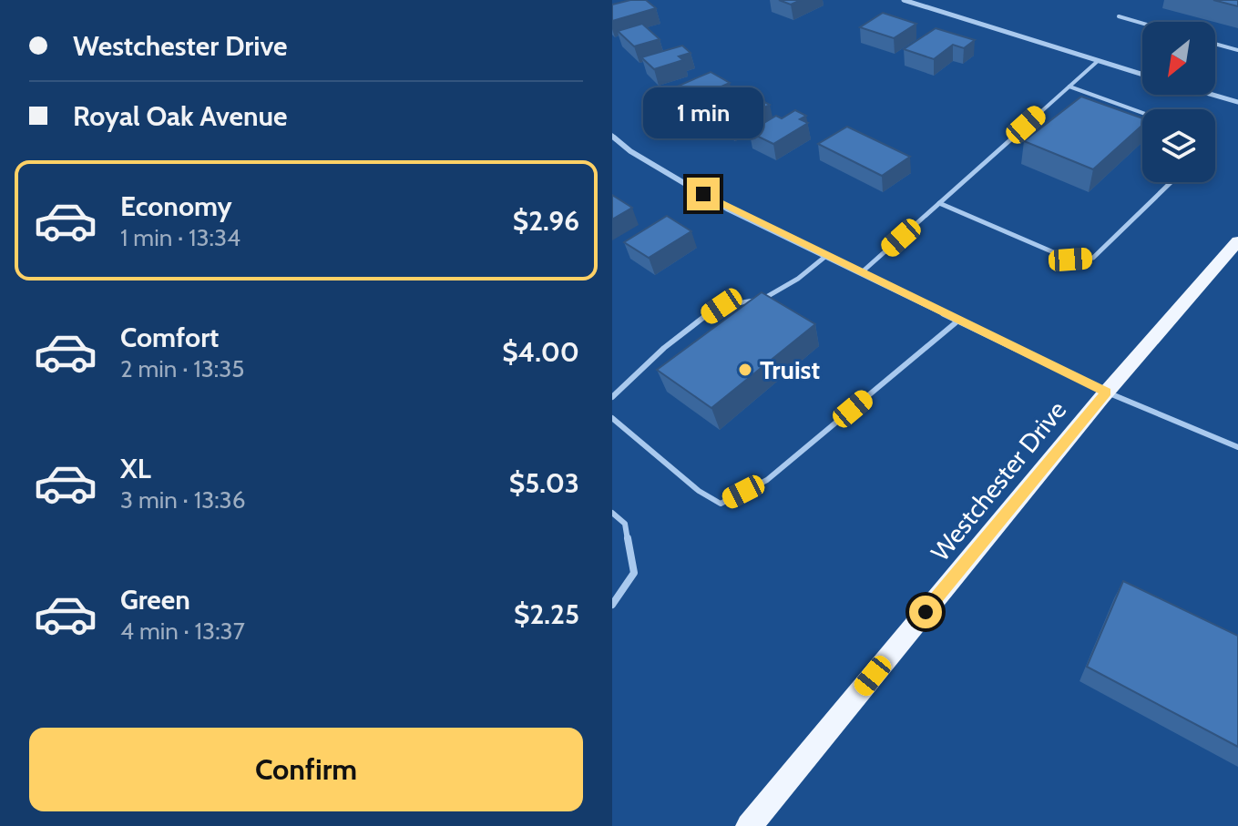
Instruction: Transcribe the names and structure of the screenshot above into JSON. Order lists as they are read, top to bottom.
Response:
{
  "streets": {
    "main road": ["Westchester Drive"]
  },
  "places": ["Truist"],
  "north": "bottom left",
  "page": {
    "banner": ["Westchester Drive", "Royal Oak Avenue"],
    "bubble": "1 min",
    "list": [
      {
        "name": "Economy",
        "note": "1 min · 13:34",
        "value": "$2.96"
      },
      {
        "name": "Comfort",
        "note": "2 min · 13:35",
        "value": "$4.00"
      },
      {
        "name": "XL",
        "note": "3 min · 13:36",
        "value": "$5.03"
      },
      {
        "name": "Green",
        "note": "4 min · 13:37",
        "value": "$2.25"
      }
    ],
    "buttons": "Confirm"
  }
}
